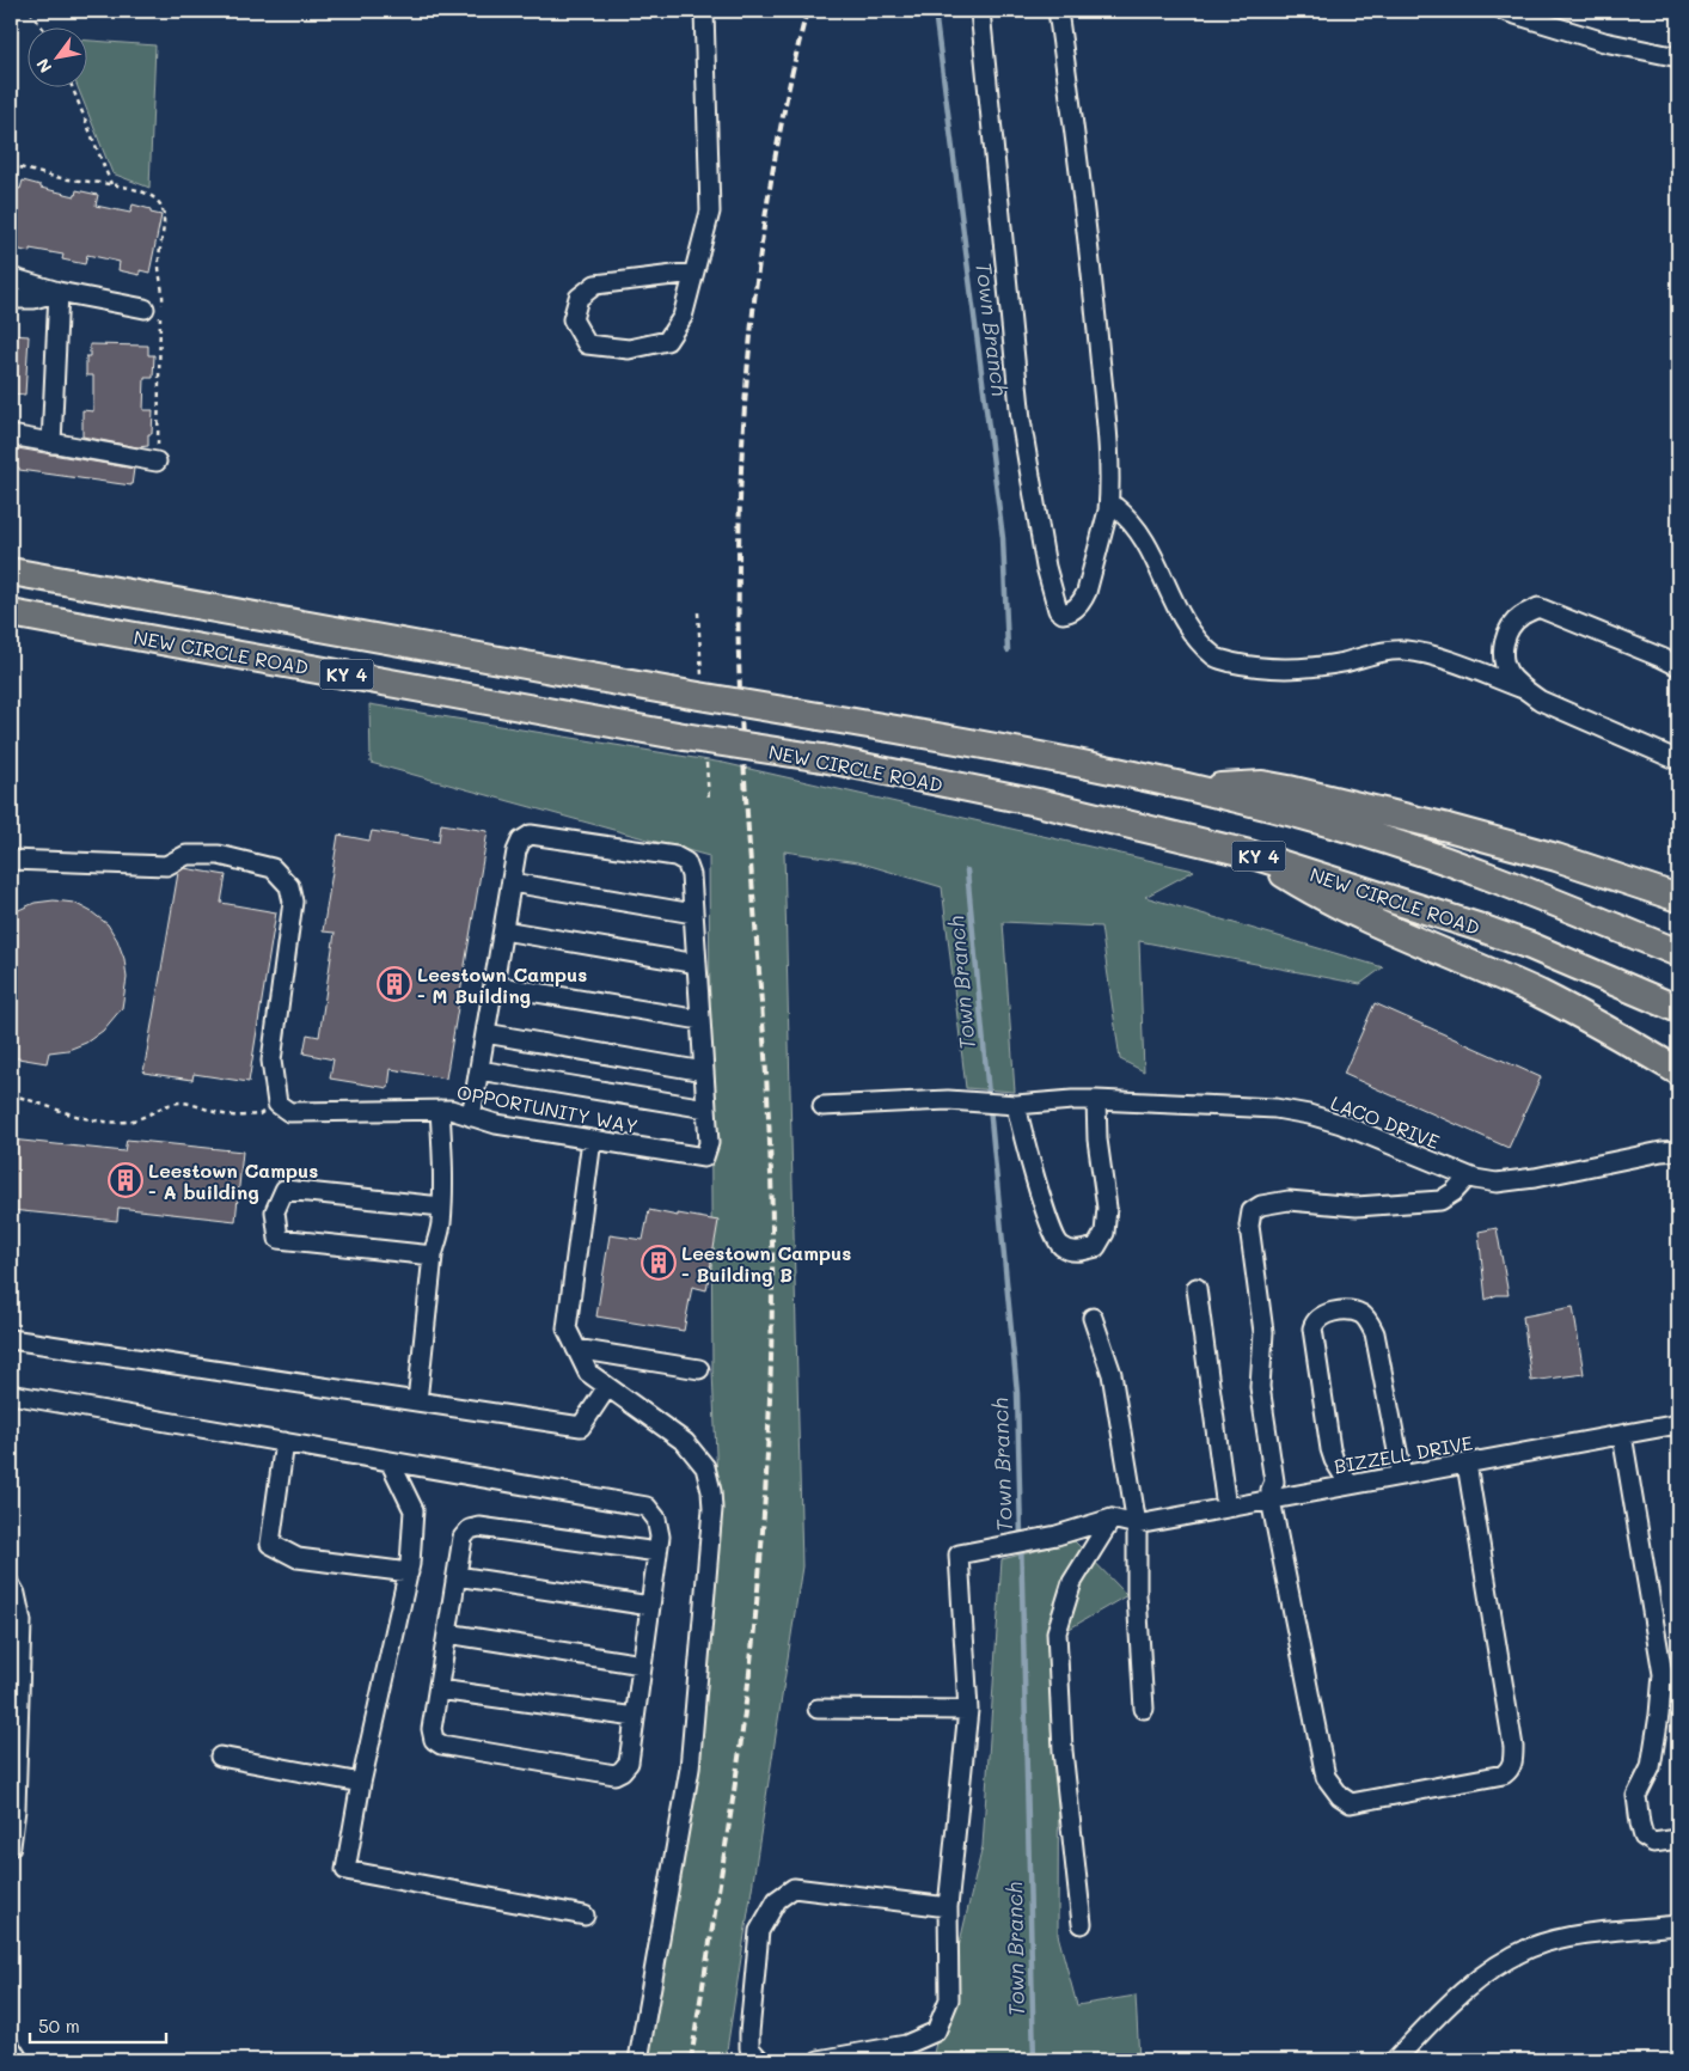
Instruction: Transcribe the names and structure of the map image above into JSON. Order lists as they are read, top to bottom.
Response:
{
  "streets": {
    "highway": ["NEW CIRCLE ROAD", "KY 4"],
    "street": ["OPPORTUNITY WAY", "LACO DRIVE", "BIZZELL DRIVE"]
  },
  "water": ["Town Branch"],
  "places": {
    "building": ["Leestown Campus - M Building", "Leestown Campus - A building", "Leestown Campus - Building B"]
  },
  "scale_bar": "50 m",
  "north": "bottom left"
}
